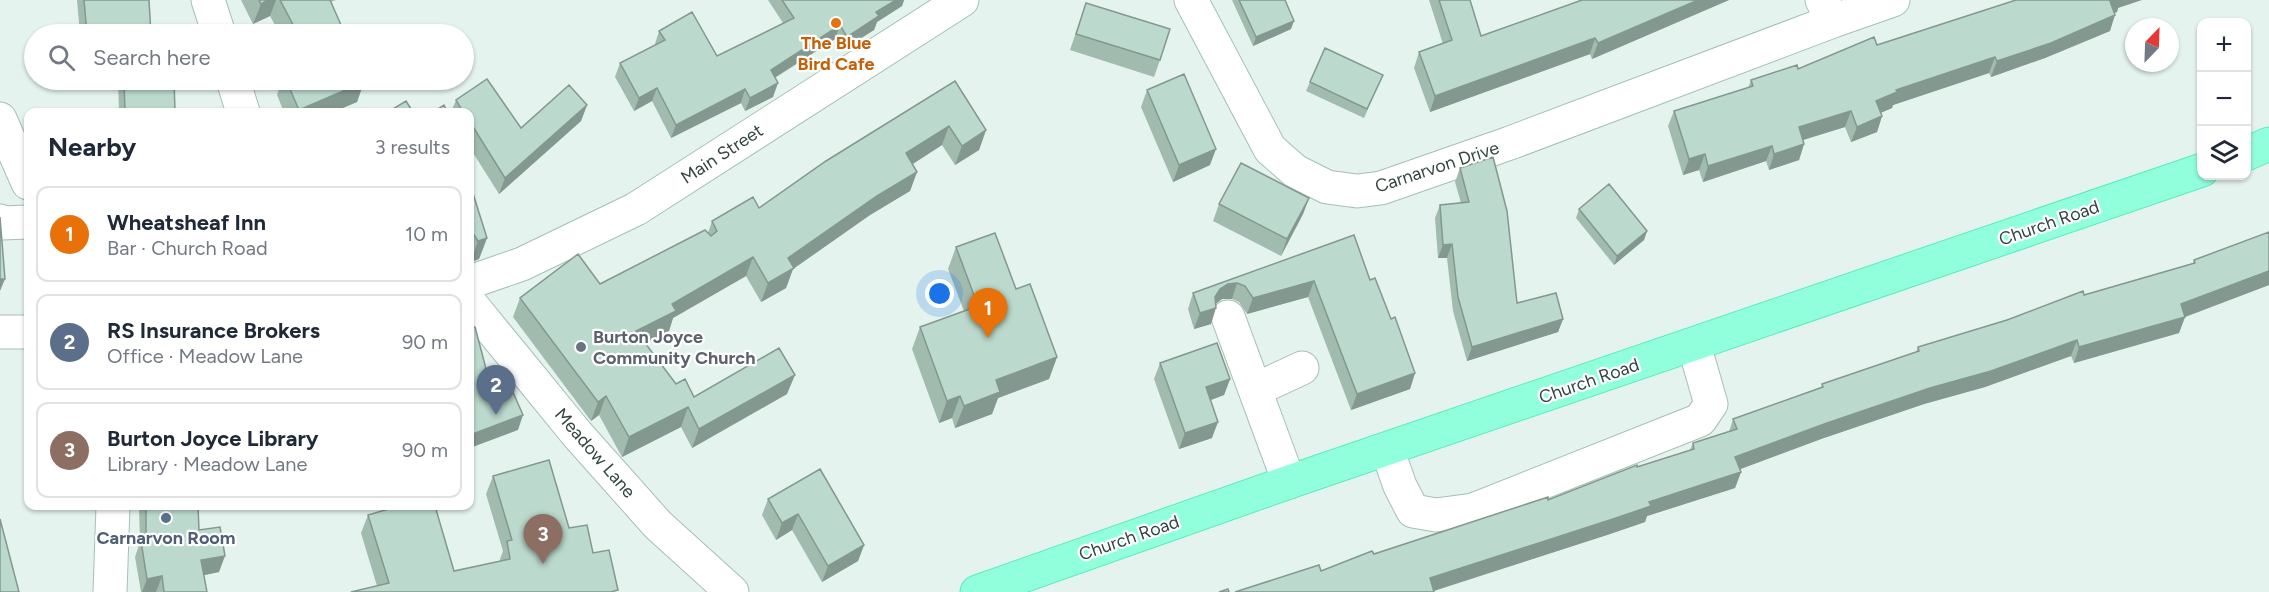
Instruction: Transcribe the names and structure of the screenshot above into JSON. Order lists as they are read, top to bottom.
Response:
{
  "streets": {
    "main road": ["Church Road"],
    "street": ["Main Street", "Carnarvon Drive", "Meadow Lane"]
  },
  "places": ["The Blue Bird Cafe", "Burton Joyce Community Church", "Carnarvon Room"],
  "north": "top right",
  "page": {
    "map_buttons": ["+", "−"],
    "search": "Search here",
    "heading": ["Nearby", "3 results"],
    "list": [
      {
        "mark": "1",
        "name": "Wheatsheaf Inn",
        "note": "Bar · Church Road",
        "value": "10 m"
      },
      {
        "mark": "2",
        "name": "RS Insurance Brokers",
        "note": "Office · Meadow Lane",
        "value": "90 m"
      },
      {
        "mark": "3",
        "name": "Burton Joyce Library",
        "note": "Library · Meadow Lane",
        "value": "90 m"
      }
    ],
    "pins": ["1", "2", "3"]
  }
}
